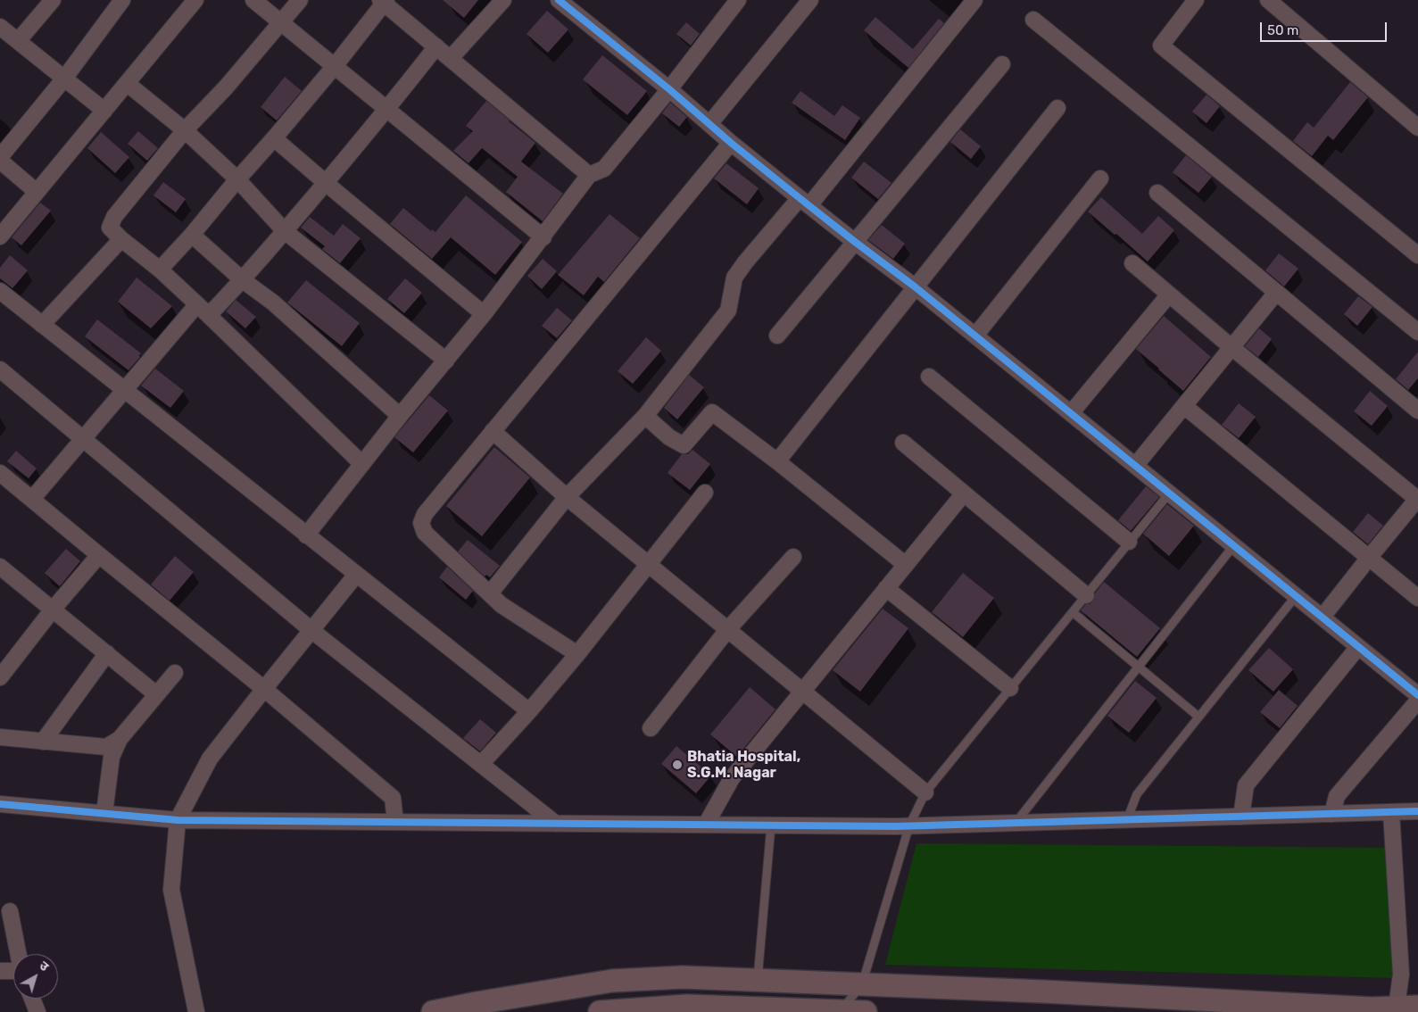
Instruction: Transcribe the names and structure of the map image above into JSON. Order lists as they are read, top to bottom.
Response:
{
  "places": ["Bhatia Hospital, S.G.M. Nagar"],
  "scale_bar": "50 m",
  "north": "top right"
}
